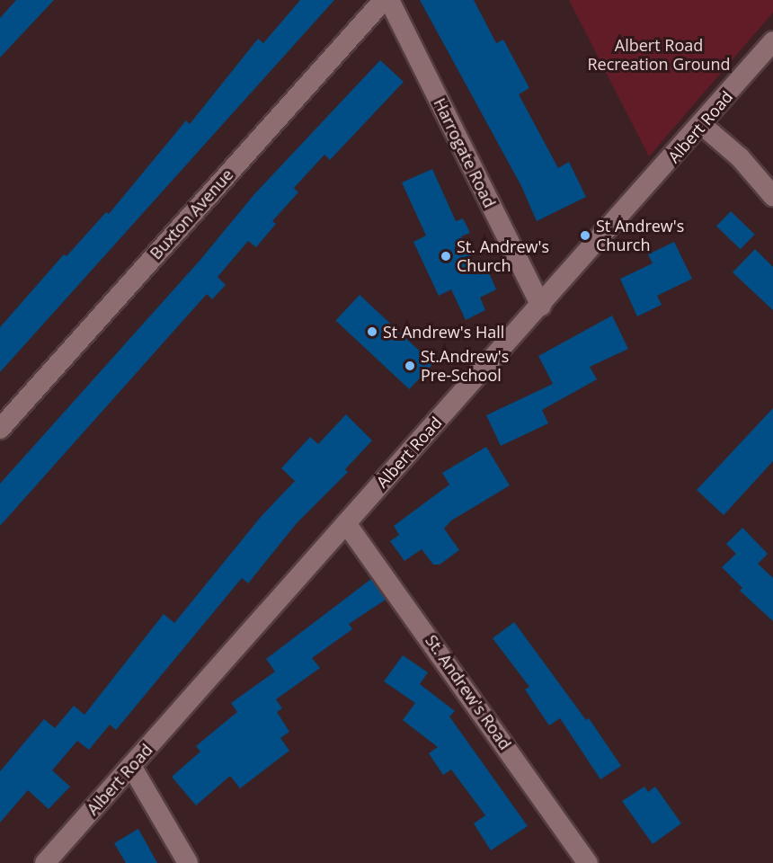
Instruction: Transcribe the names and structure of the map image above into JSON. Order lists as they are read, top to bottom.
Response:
{
  "streets": {
    "street": [
      "Albert Road",
      "Harrogate Road",
      "Buxton Avenue",
      "St. Andrew's Road"
    ]
  },
  "crossings": [
    ["Albert Road", "Harrogate Road"],
    ["Albert Road", "St. Andrew's Road"]
  ],
  "parks": ["Albert Road Recreation Ground"],
  "places": [
    "St Andrew's Church",
    "St. Andrew's Church",
    "St Andrew's Hall",
    "St.Andrew's Pre-School"
  ]
}
